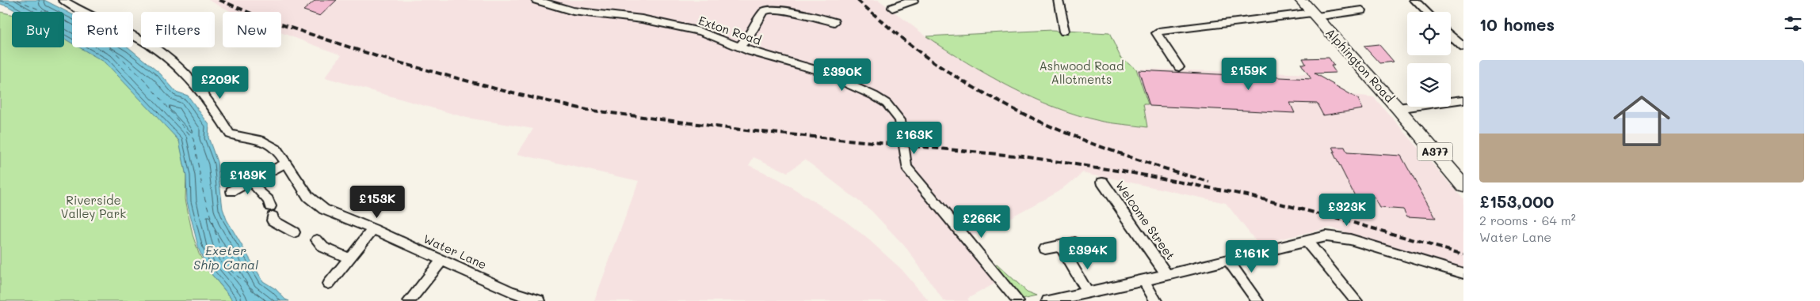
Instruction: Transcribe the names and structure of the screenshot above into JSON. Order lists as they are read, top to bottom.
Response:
{
  "streets": {
    "highway": ["Alphington Road", "A377"],
    "street": ["Exton Road", "Welcome Street", "Water Lane"]
  },
  "water": ["Exeter Ship Canal"],
  "parks": ["Ashwood Road Allotments", "Riverside Valley Park"],
  "page": {
    "heading": "10 homes",
    "chip": [
      "Buy",
      "Rent",
      "Filters",
      "New"
    ],
    "list": [
      {
        "name": "£153,000",
        "note": "2 rooms · 64 m² · Water Lane"
      }
    ],
    "price": [
      "£159K",
      "£390K",
      "£209K",
      "£163K",
      "£189K",
      "£153K",
      "£323K",
      "£266K",
      "£394K",
      "£161K"
    ]
  }
}
